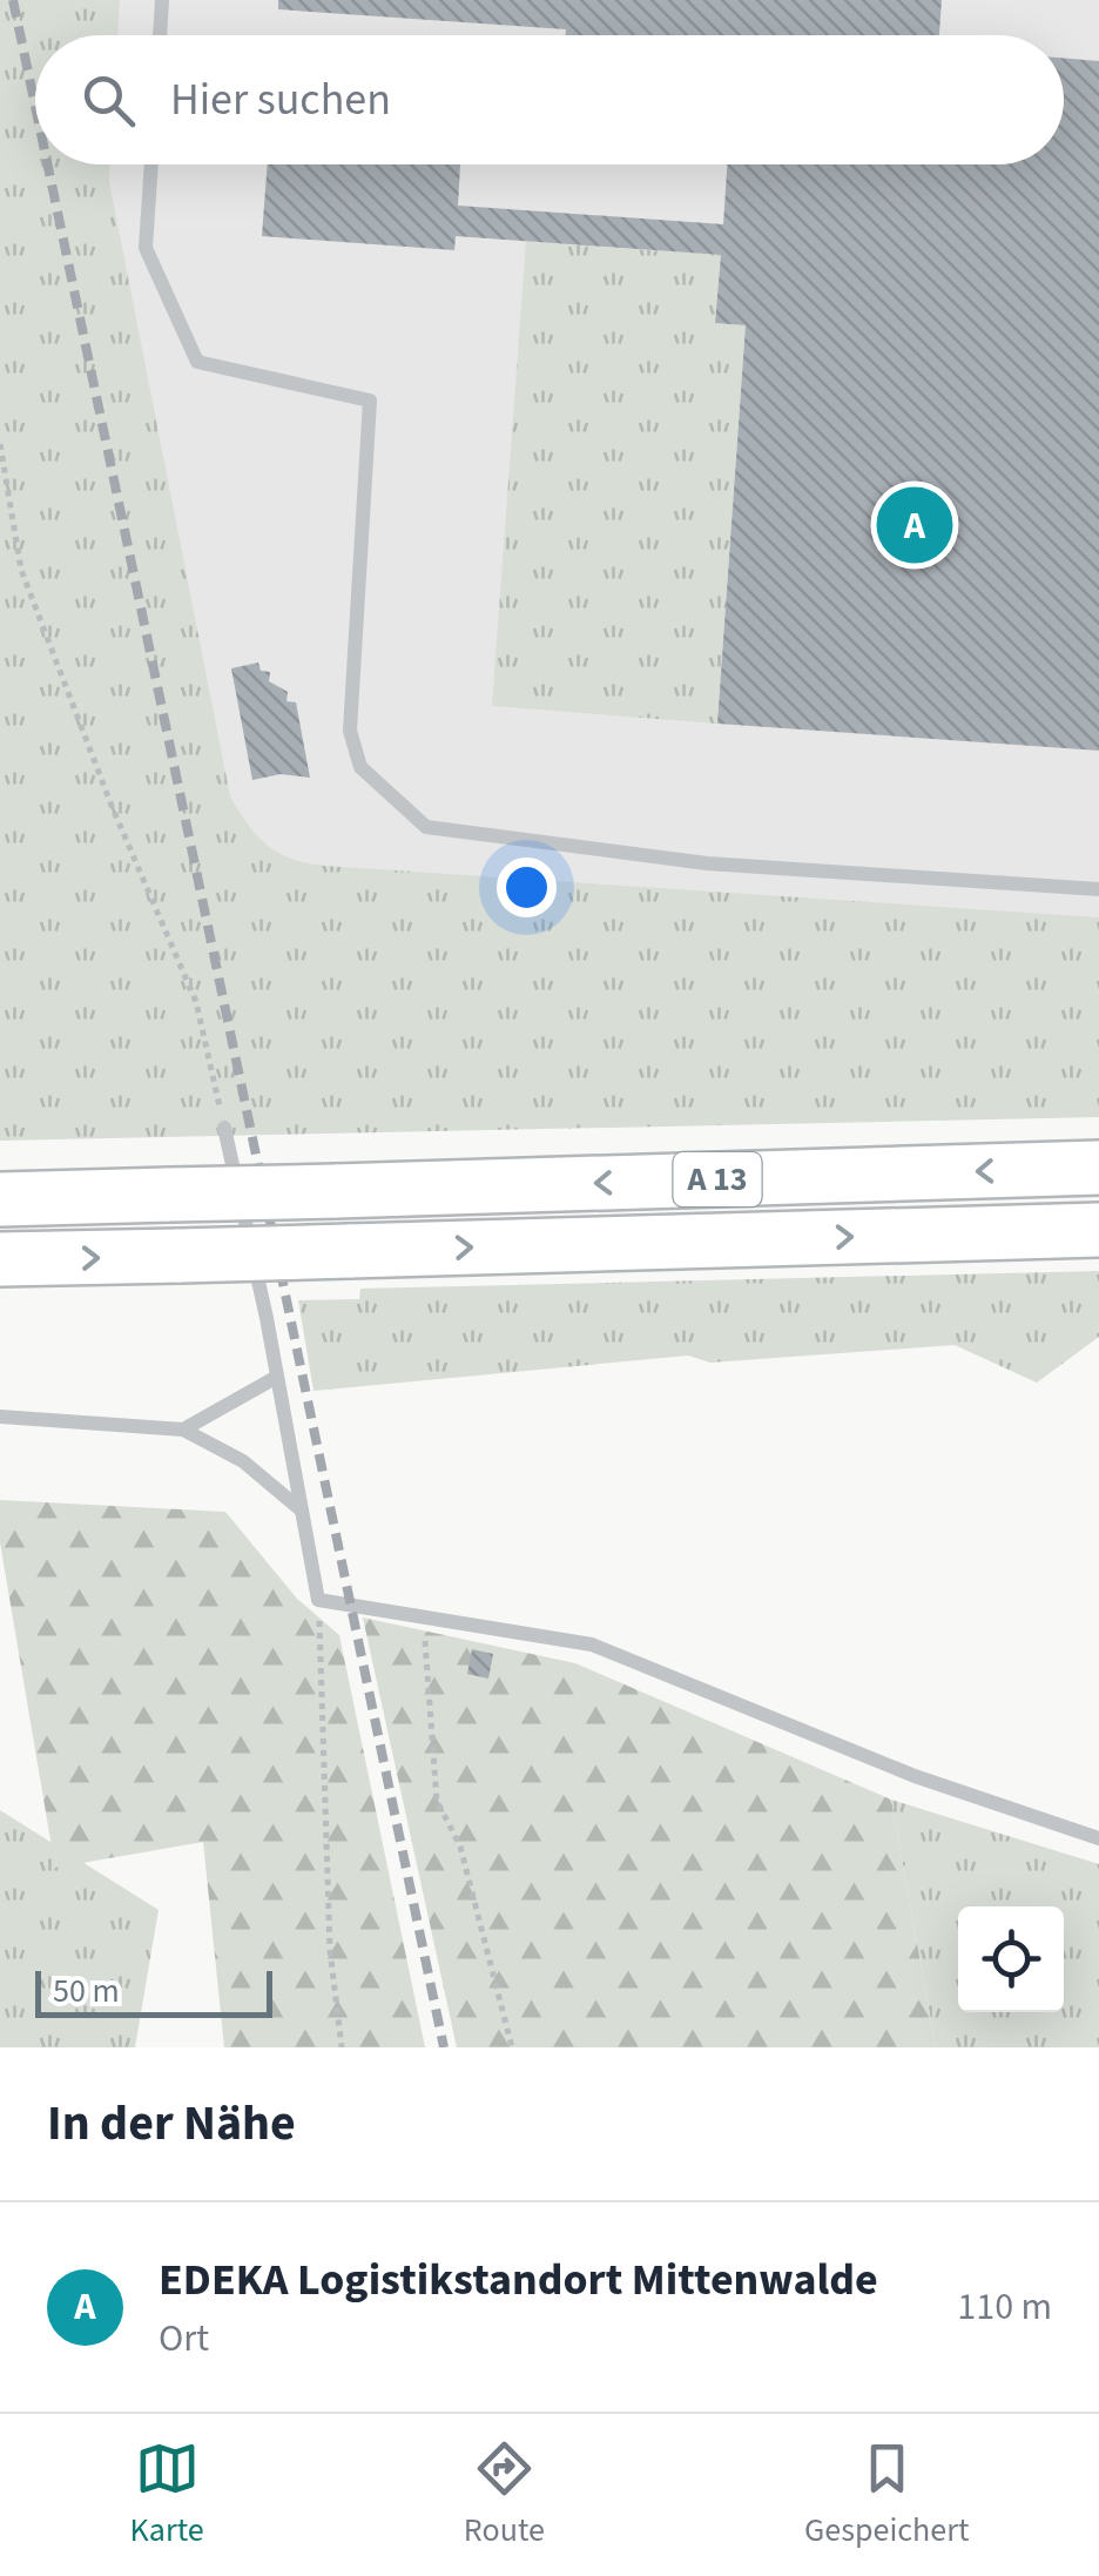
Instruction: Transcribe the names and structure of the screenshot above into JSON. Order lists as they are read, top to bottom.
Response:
{
  "streets": {
    "highway": ["A 13"]
  },
  "scale_bar": "50 m",
  "page": {
    "search": "Hier suchen",
    "pins": "A",
    "scale": "50 m",
    "heading": "In der Nähe",
    "list": [
      {
        "mark": "A",
        "name": "EDEKA Logistikstandort Mittenwalde",
        "note": "Ort",
        "value": "110 m"
      }
    ],
    "nav": ["Karte", "Route", "Gespeichert"]
  }
}
